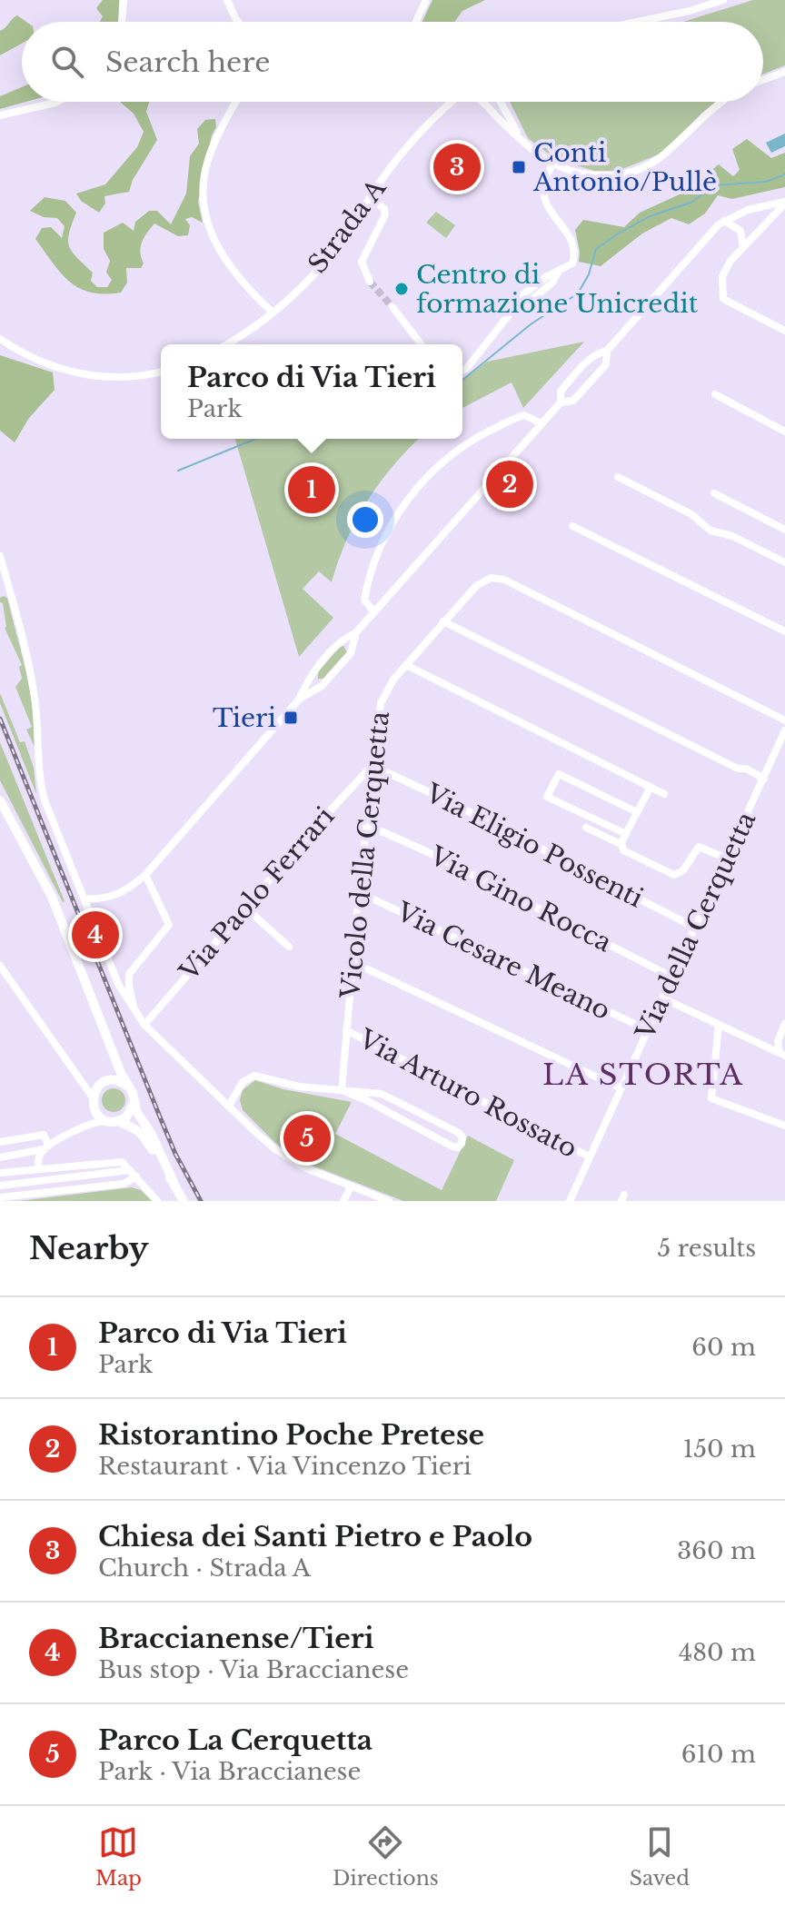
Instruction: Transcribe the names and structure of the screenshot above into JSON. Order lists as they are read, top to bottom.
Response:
{
  "streets": {
    "street": [
      "Strada A",
      "Via Eligio Possenti",
      "Vicolo della Cerquetta",
      "Via Paolo Ferrari",
      "Via Gino Rocca",
      "Via della Cerquetta",
      "Via Cesare Meano",
      "Via Arturo Rossato"
    ]
  },
  "crossings": [
    ["Via Eligio Possenti", "Vicolo della Cerquetta"],
    ["Via Eligio Possenti", "Via Paolo Ferrari"],
    ["Via Eligio Possenti", "Via della Cerquetta"],
    ["Vicolo della Cerquetta", "Via Paolo Ferrari"],
    ["Vicolo della Cerquetta", "Via Gino Rocca"],
    ["Vicolo della Cerquetta", "Via Cesare Meano"],
    ["Vicolo della Cerquetta", "Via Arturo Rossato"],
    ["Via Gino Rocca", "Via della Cerquetta"],
    ["Via della Cerquetta", "Via Cesare Meano"],
    ["Via della Cerquetta", "Via Arturo Rossato"]
  ],
  "districts": ["LA STORTA"],
  "places": {
    "transit": ["Conti Antonio/Pullè", "Tieri"],
    "other": ["Centro di formazione Unicredit"]
  },
  "page": {
    "search": "Search here",
    "pins": [
      "3",
      "2",
      "1",
      "4",
      "5"
    ],
    "popup": ["Parco di Via Tieri", "Park"],
    "heading": ["Nearby", "5 results"],
    "list": [
      {
        "mark": "1",
        "name": "Parco di Via Tieri",
        "note": "Park",
        "value": "60 m"
      },
      {
        "mark": "2",
        "name": "Ristorantino Poche Pretese",
        "note": "Restaurant · Via Vincenzo Tieri",
        "value": "150 m"
      },
      {
        "mark": "3",
        "name": "Chiesa dei Santi Pietro e Paolo",
        "note": "Church · Strada A",
        "value": "360 m"
      },
      {
        "mark": "4",
        "name": "Braccianense/Tieri",
        "note": "Bus stop · Via Braccianese",
        "value": "480 m"
      },
      {
        "mark": "5",
        "name": "Parco La Cerquetta",
        "note": "Park · Via Braccianese",
        "value": "610 m"
      }
    ],
    "nav": ["Map", "Directions", "Saved"]
  }
}
